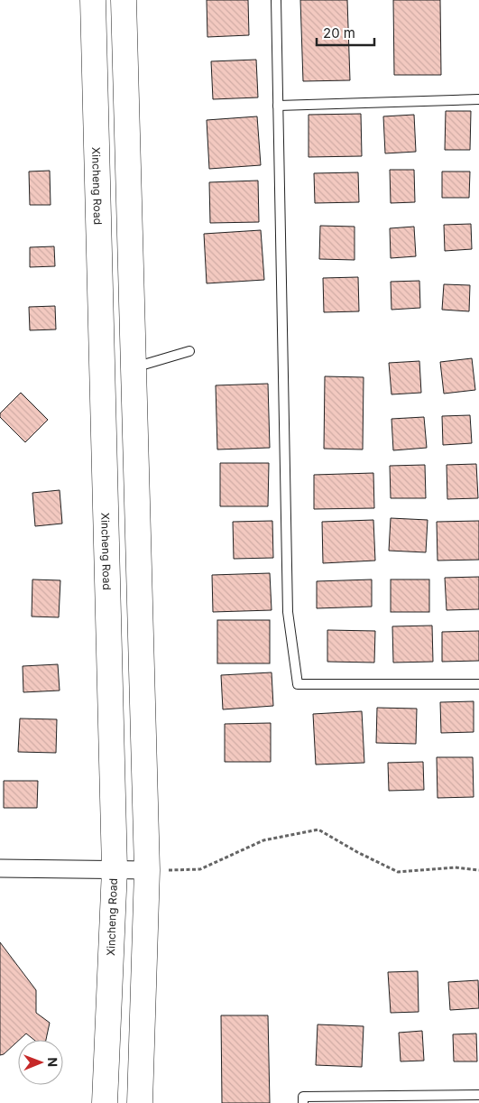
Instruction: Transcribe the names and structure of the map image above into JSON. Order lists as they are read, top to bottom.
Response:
{
  "streets": {
    "main road": ["Xincheng Road"]
  },
  "scale_bar": "20 m",
  "north": "right"
}
